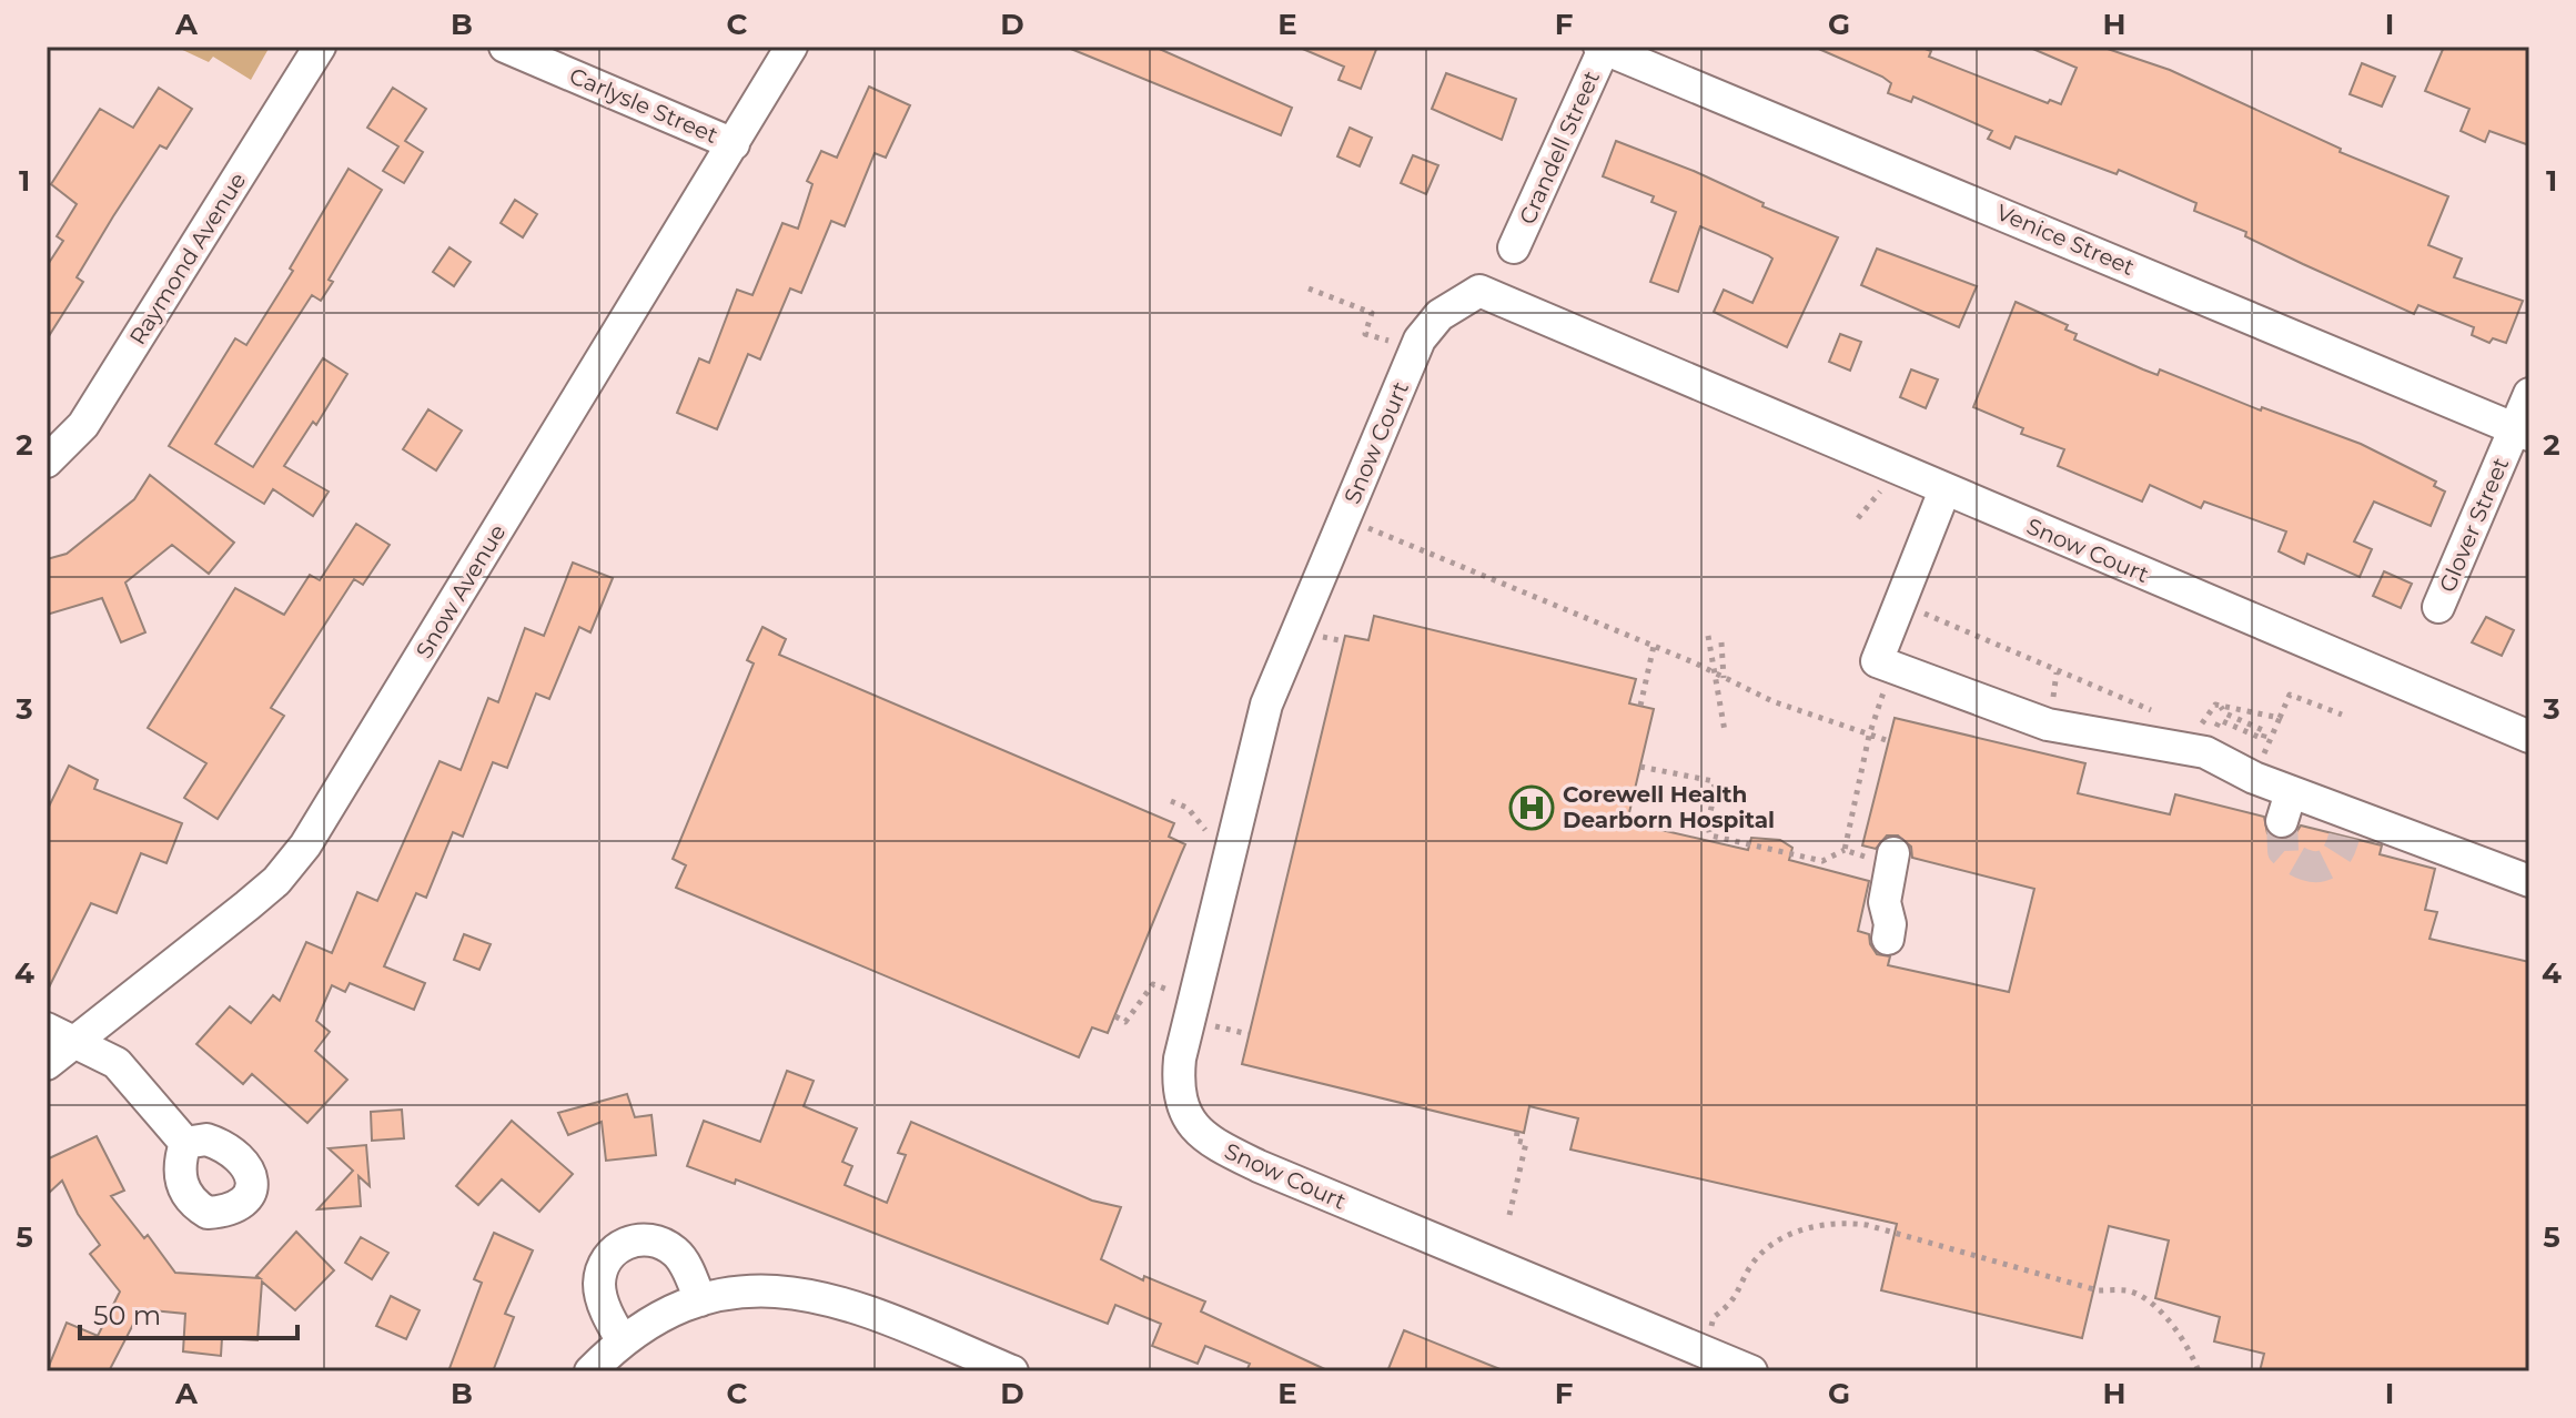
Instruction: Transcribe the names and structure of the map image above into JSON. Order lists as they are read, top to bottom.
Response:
{
  "streets": {
    "street": [
      "Carlysle Street",
      "Crandell Street",
      "Venice Street",
      "Raymond Avenue",
      "Snow Court",
      "Glover Street",
      "Snow Avenue"
    ]
  },
  "crossings": [
    ["Carlysle Street", "Snow Avenue"],
    ["Crandell Street", "Venice Street"],
    ["Venice Street", "Glover Street"]
  ],
  "places": {
    "hospital": ["Corewell Health Dearborn Hospital"]
  },
  "scale_bar": "50 m",
  "grid": {
    "columns": [
      "A",
      "B",
      "C",
      "D",
      "E",
      "F",
      "G",
      "H",
      "I"
    ],
    "rows": [
      "1",
      "2",
      "3",
      "4",
      "5"
    ]
  }
}
